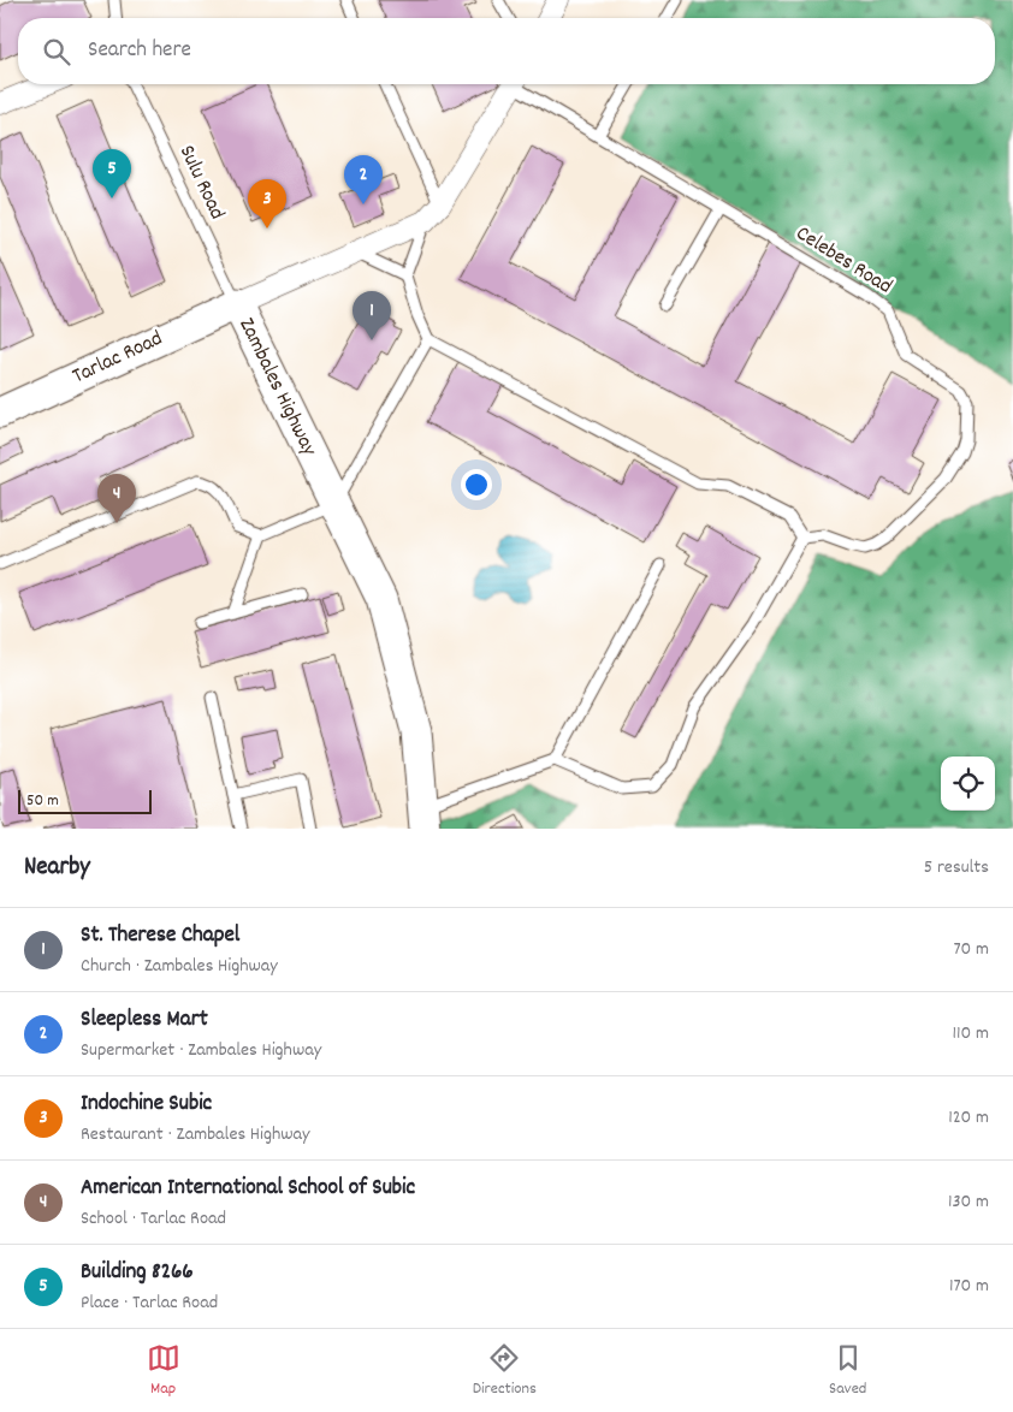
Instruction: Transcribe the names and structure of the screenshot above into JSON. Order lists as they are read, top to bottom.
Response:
{
  "streets": {
    "main road": ["Tarlac Road", "Zambales Highway"],
    "lane": ["Sulu Road", "Celebes Road"]
  },
  "crossings": [
    ["Sulu Road", "Tarlac Road"],
    ["Sulu Road", "Zambales Highway"],
    ["Tarlac Road", "Zambales Highway"]
  ],
  "scale_bar": "50 m",
  "page": {
    "search": "Search here",
    "pins": [
      "5",
      "2",
      "3",
      "1",
      "4"
    ],
    "scale": "50 m",
    "heading": ["Nearby", "5 results"],
    "list": [
      {
        "mark": "1",
        "name": "St. Therese Chapel",
        "note": "Church · Zambales Highway",
        "value": "70 m"
      },
      {
        "mark": "2",
        "name": "Sleepless Mart",
        "note": "Supermarket · Zambales Highway",
        "value": "110 m"
      },
      {
        "mark": "3",
        "name": "Indochine Subic",
        "note": "Restaurant · Zambales Highway",
        "value": "120 m"
      },
      {
        "mark": "4",
        "name": "American International School of Subic",
        "note": "School · Tarlac Road",
        "value": "130 m"
      },
      {
        "mark": "5",
        "name": "Building 8266",
        "note": "Place · Tarlac Road",
        "value": "170 m"
      }
    ],
    "nav": ["Map", "Directions", "Saved"]
  }
}
